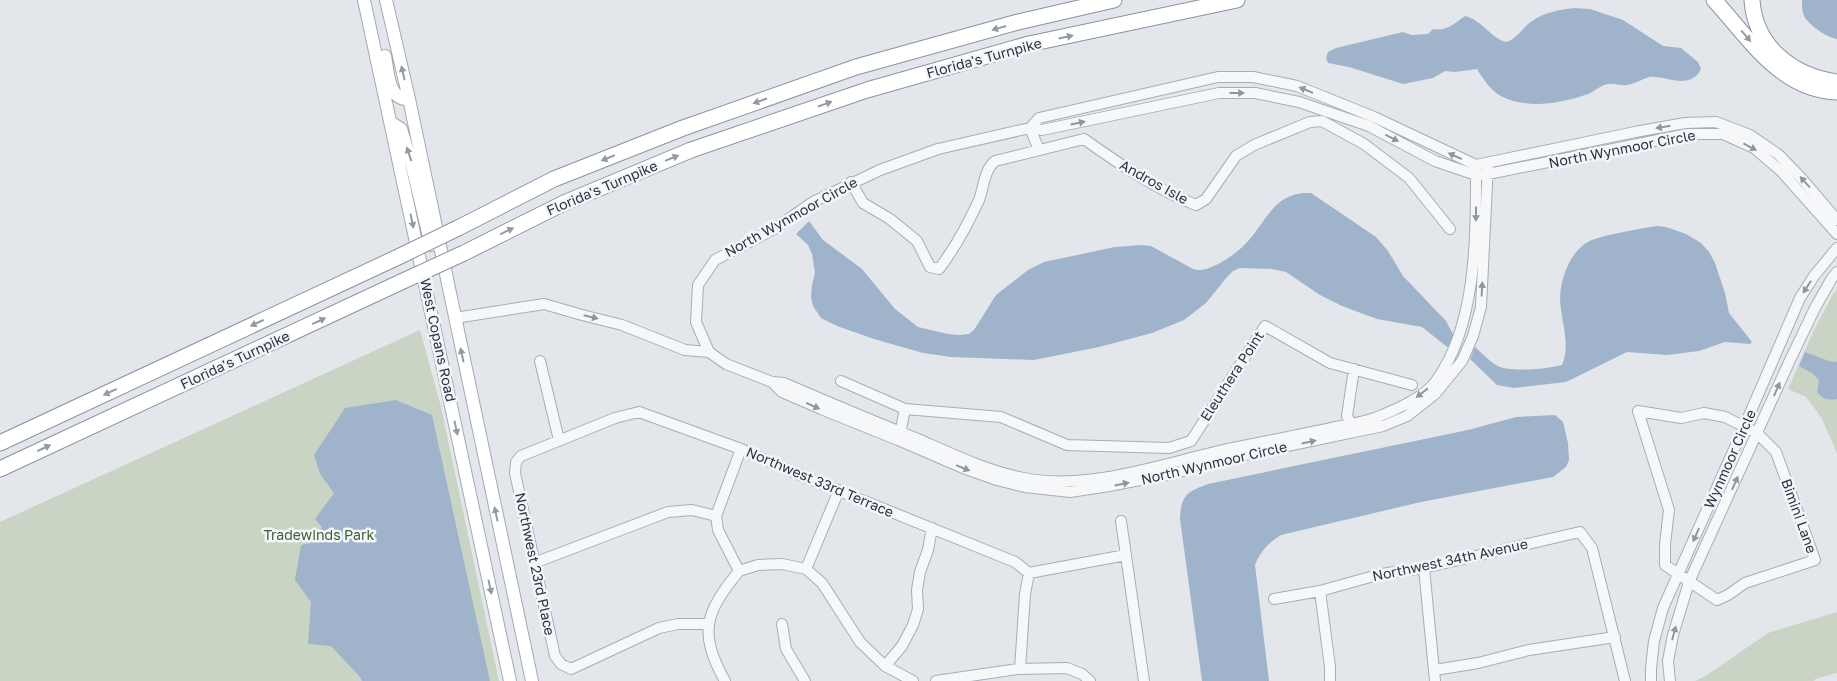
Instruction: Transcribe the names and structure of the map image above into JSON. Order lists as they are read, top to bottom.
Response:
{
  "streets": {
    "highway": ["Florida's Turnpike"],
    "main road": ["West Copans Road"],
    "street": [
      "North Wynmoor Circle",
      "Andros Isle",
      "Eleuthera Point",
      "Wynmoor Circle",
      "Northwest 33rd Terrace",
      "Bimini Lane",
      "Northwest 34th Avenue",
      "Northwest 23rd Place"
    ]
  },
  "crossings": [
    ["North Wynmoor Circle", "Andros Isle"],
    ["Wynmoor Circle", "Bimini Lane"],
    ["Northwest 33rd Terrace", "Northwest 23rd Place"]
  ],
  "parks": ["Tradewinds Park"]
}
